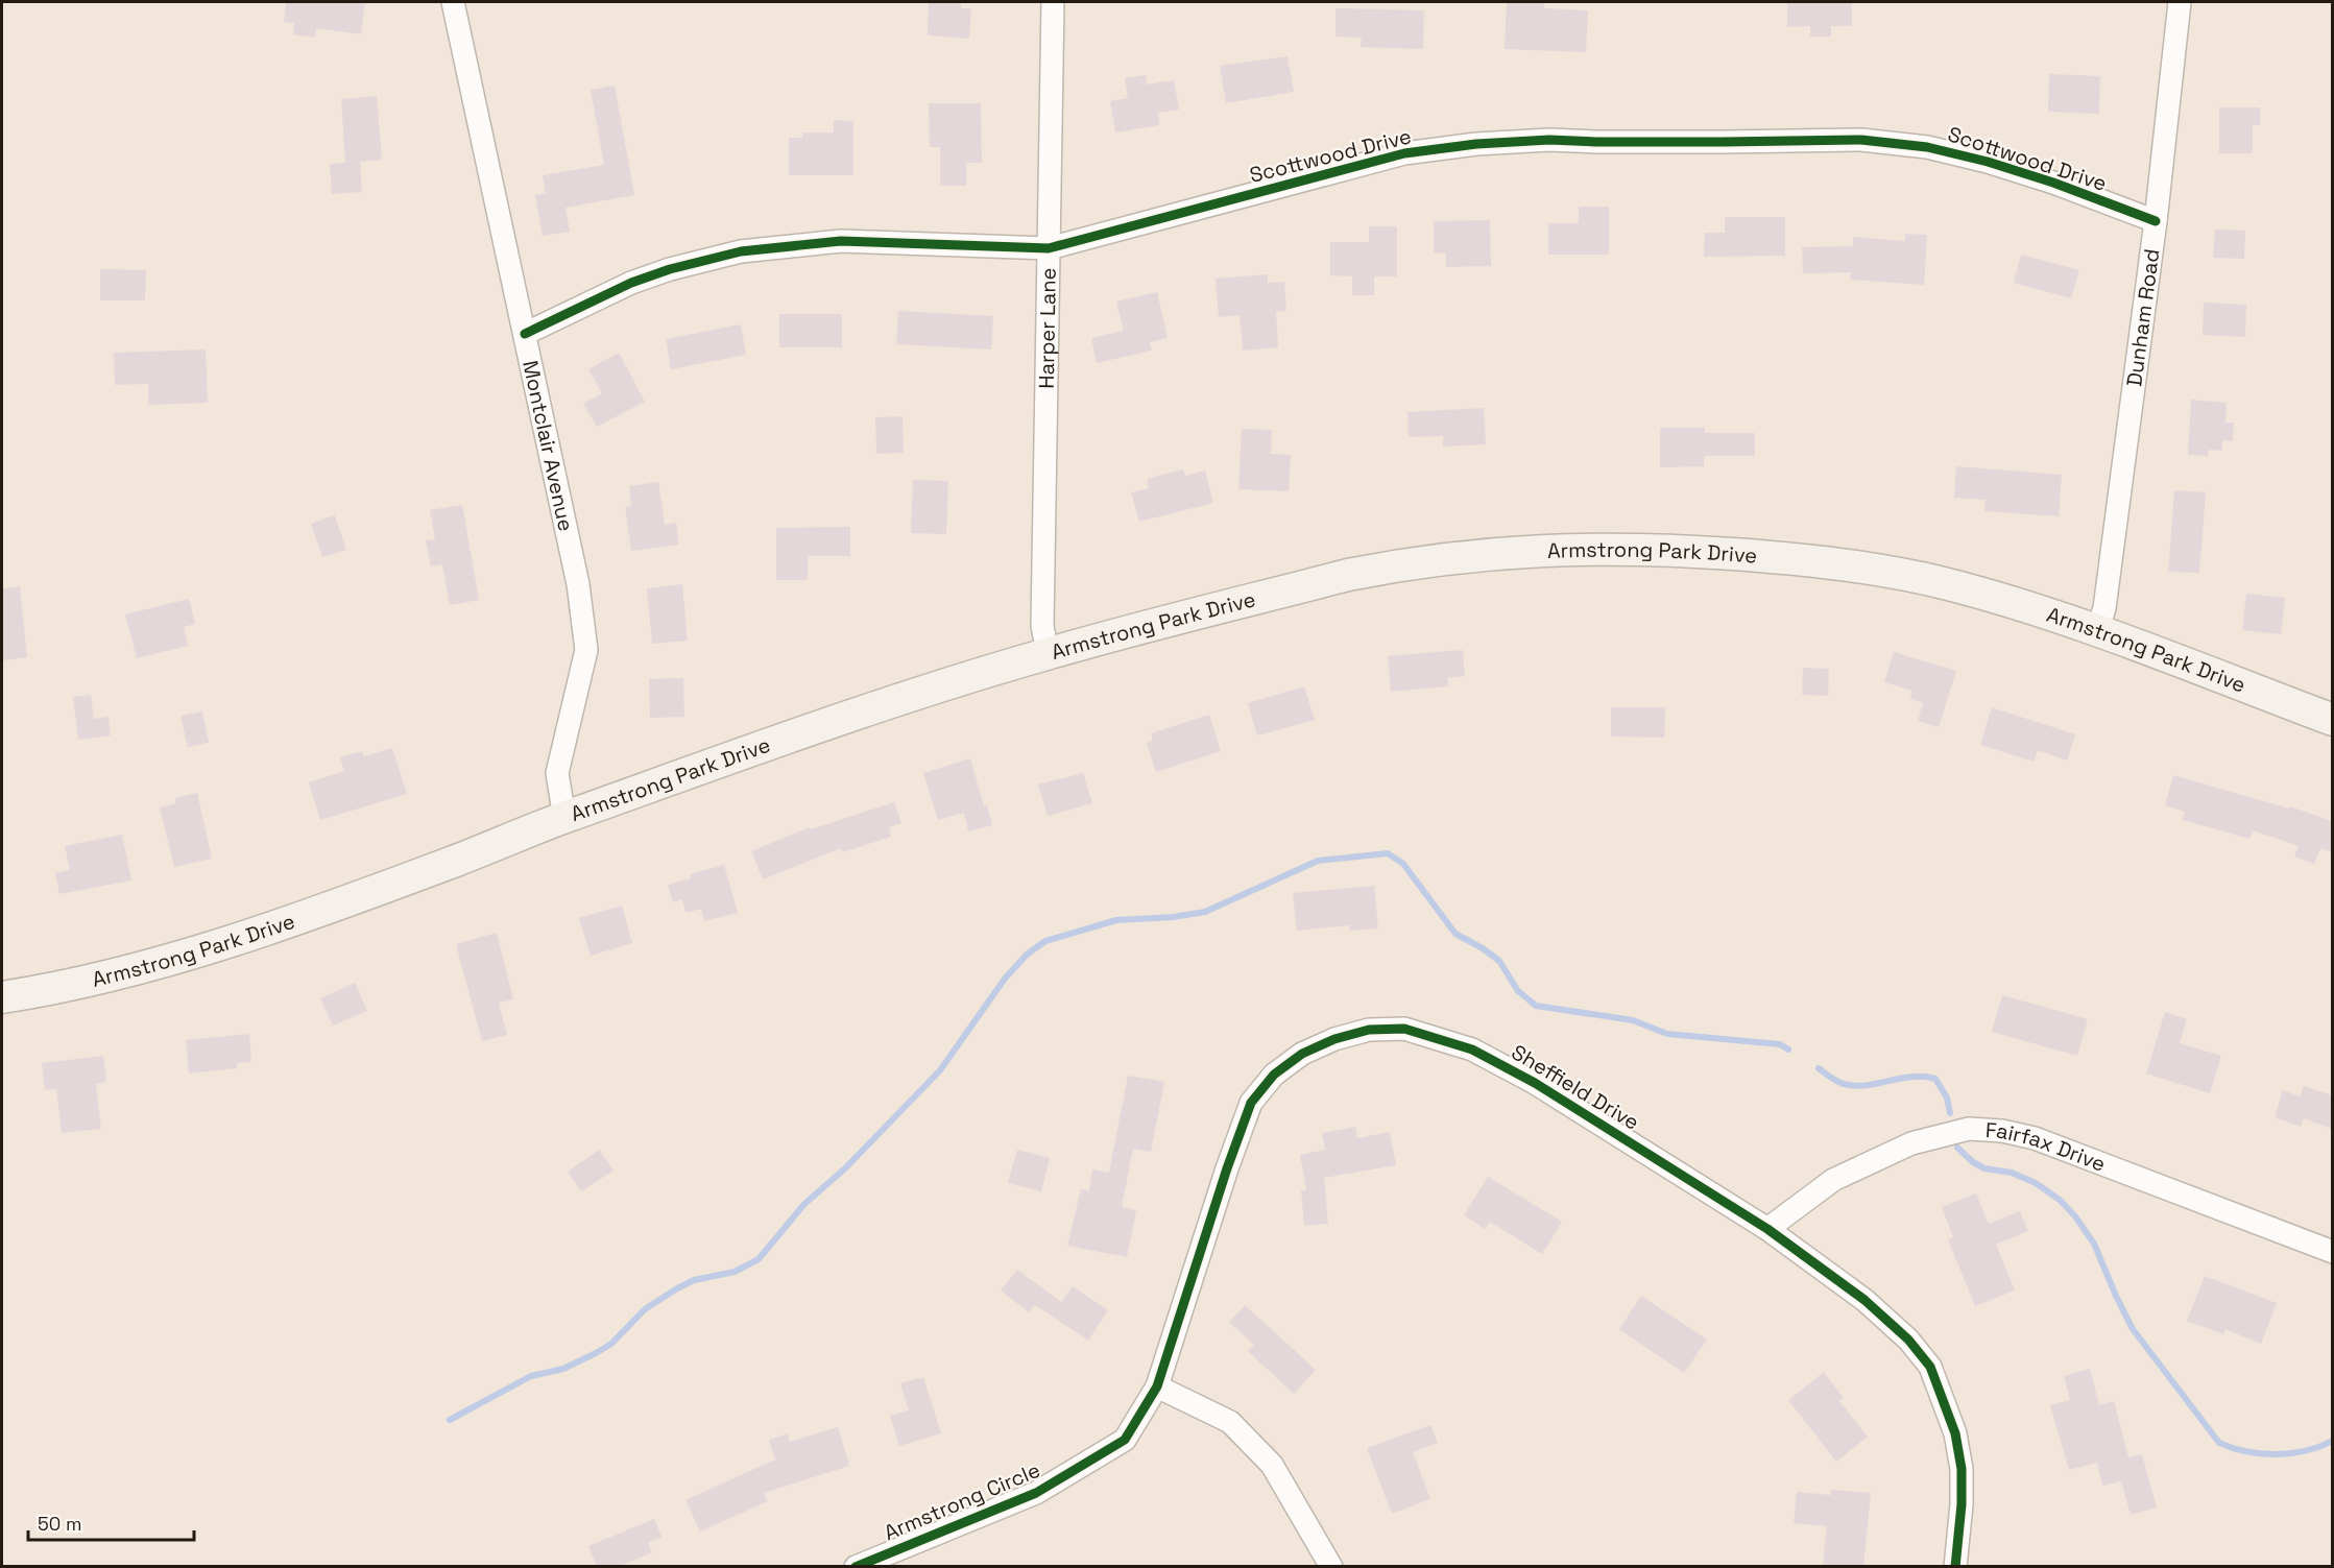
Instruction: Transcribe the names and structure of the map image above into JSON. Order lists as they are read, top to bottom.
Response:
{
  "streets": {
    "main road": ["Armstrong Park Drive"],
    "street": [
      "Scottwood Drive",
      "Dunham Road",
      "Harper Lane",
      "Montclair Avenue",
      "Sheffield Drive",
      "Fairfax Drive",
      "Armstrong Circle"
    ]
  },
  "crossings": [
    ["Scottwood Drive", "Dunham Road"],
    ["Scottwood Drive", "Harper Lane"],
    ["Scottwood Drive", "Montclair Avenue"],
    ["Dunham Road", "Armstrong Park Drive"],
    ["Harper Lane", "Armstrong Park Drive"],
    ["Montclair Avenue", "Armstrong Park Drive"],
    ["Sheffield Drive", "Fairfax Drive"],
    ["Sheffield Drive", "Armstrong Circle"]
  ],
  "scale_bar": "50 m"
}
